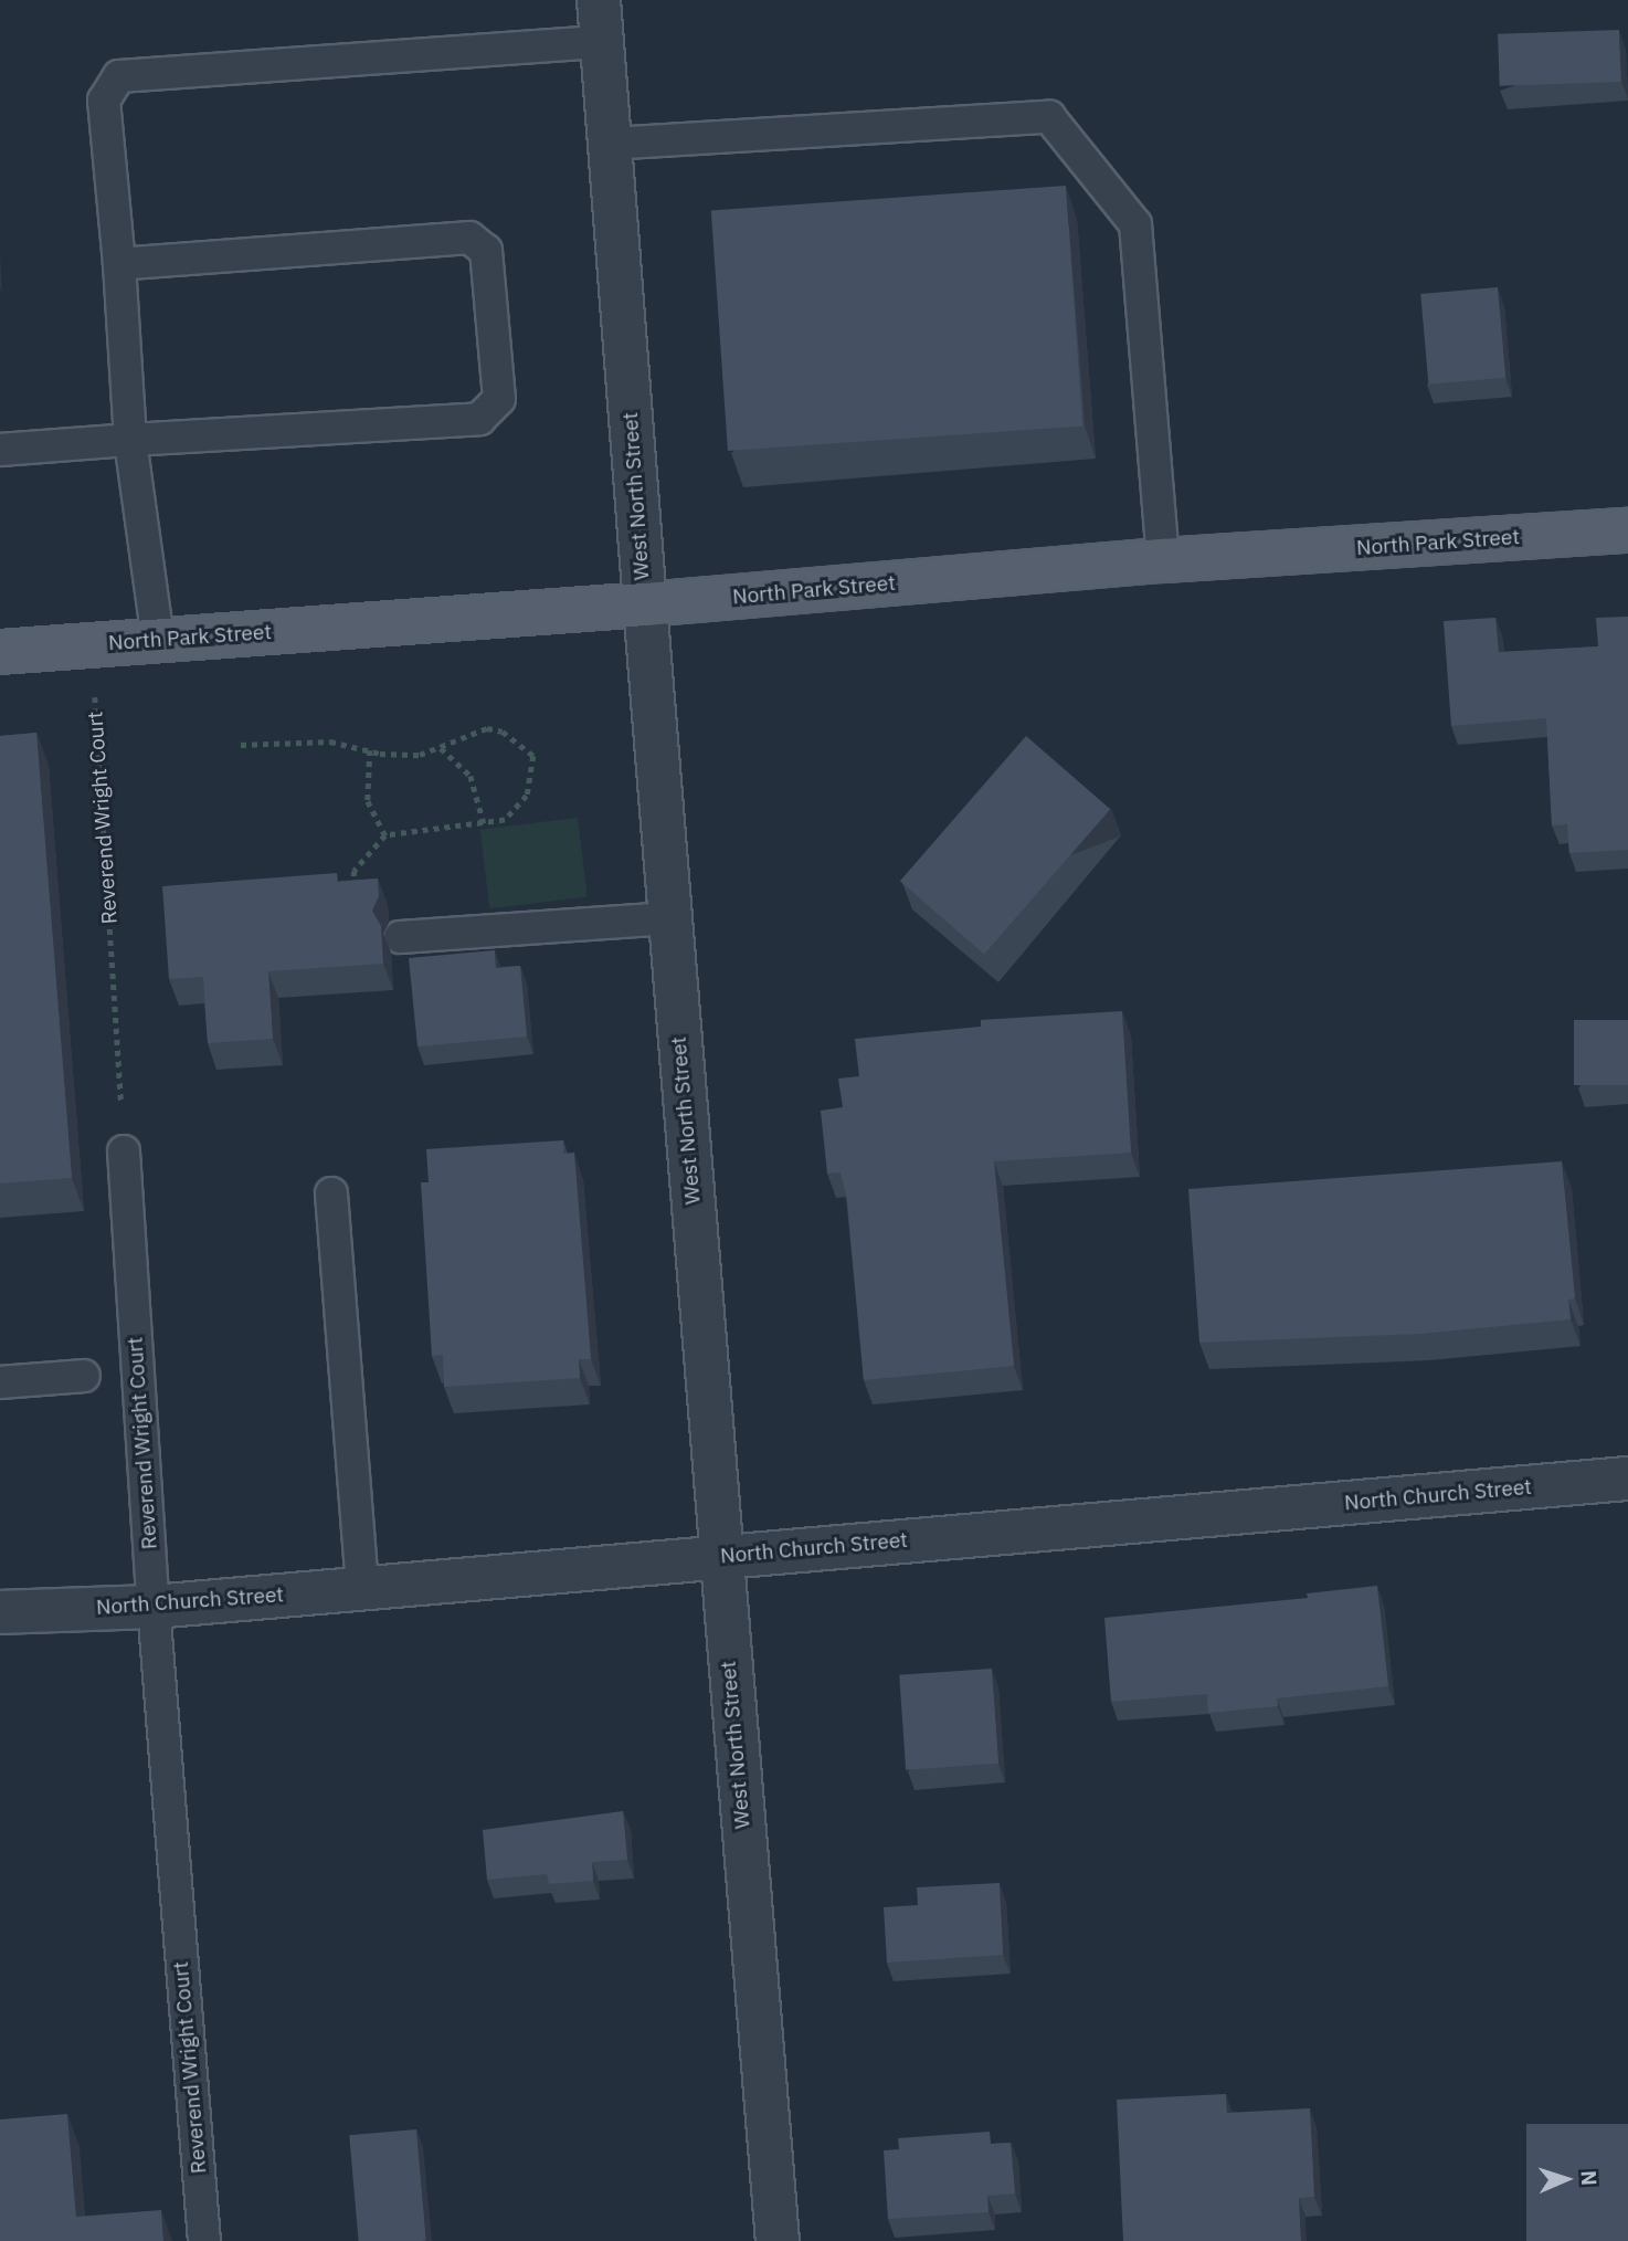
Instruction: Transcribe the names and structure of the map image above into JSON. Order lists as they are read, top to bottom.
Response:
{
  "streets": {
    "main road": ["North Park Street"],
    "street": ["West North Street", "North Church Street"],
    "lane": ["Reverend Wright Court"]
  },
  "crossings": [
    ["West North Street", "North Park Street"],
    ["West North Street", "North Church Street"],
    ["North Park Street", "Reverend Wright Court"],
    ["Reverend Wright Court", "North Church Street"]
  ],
  "north": "right"
}
